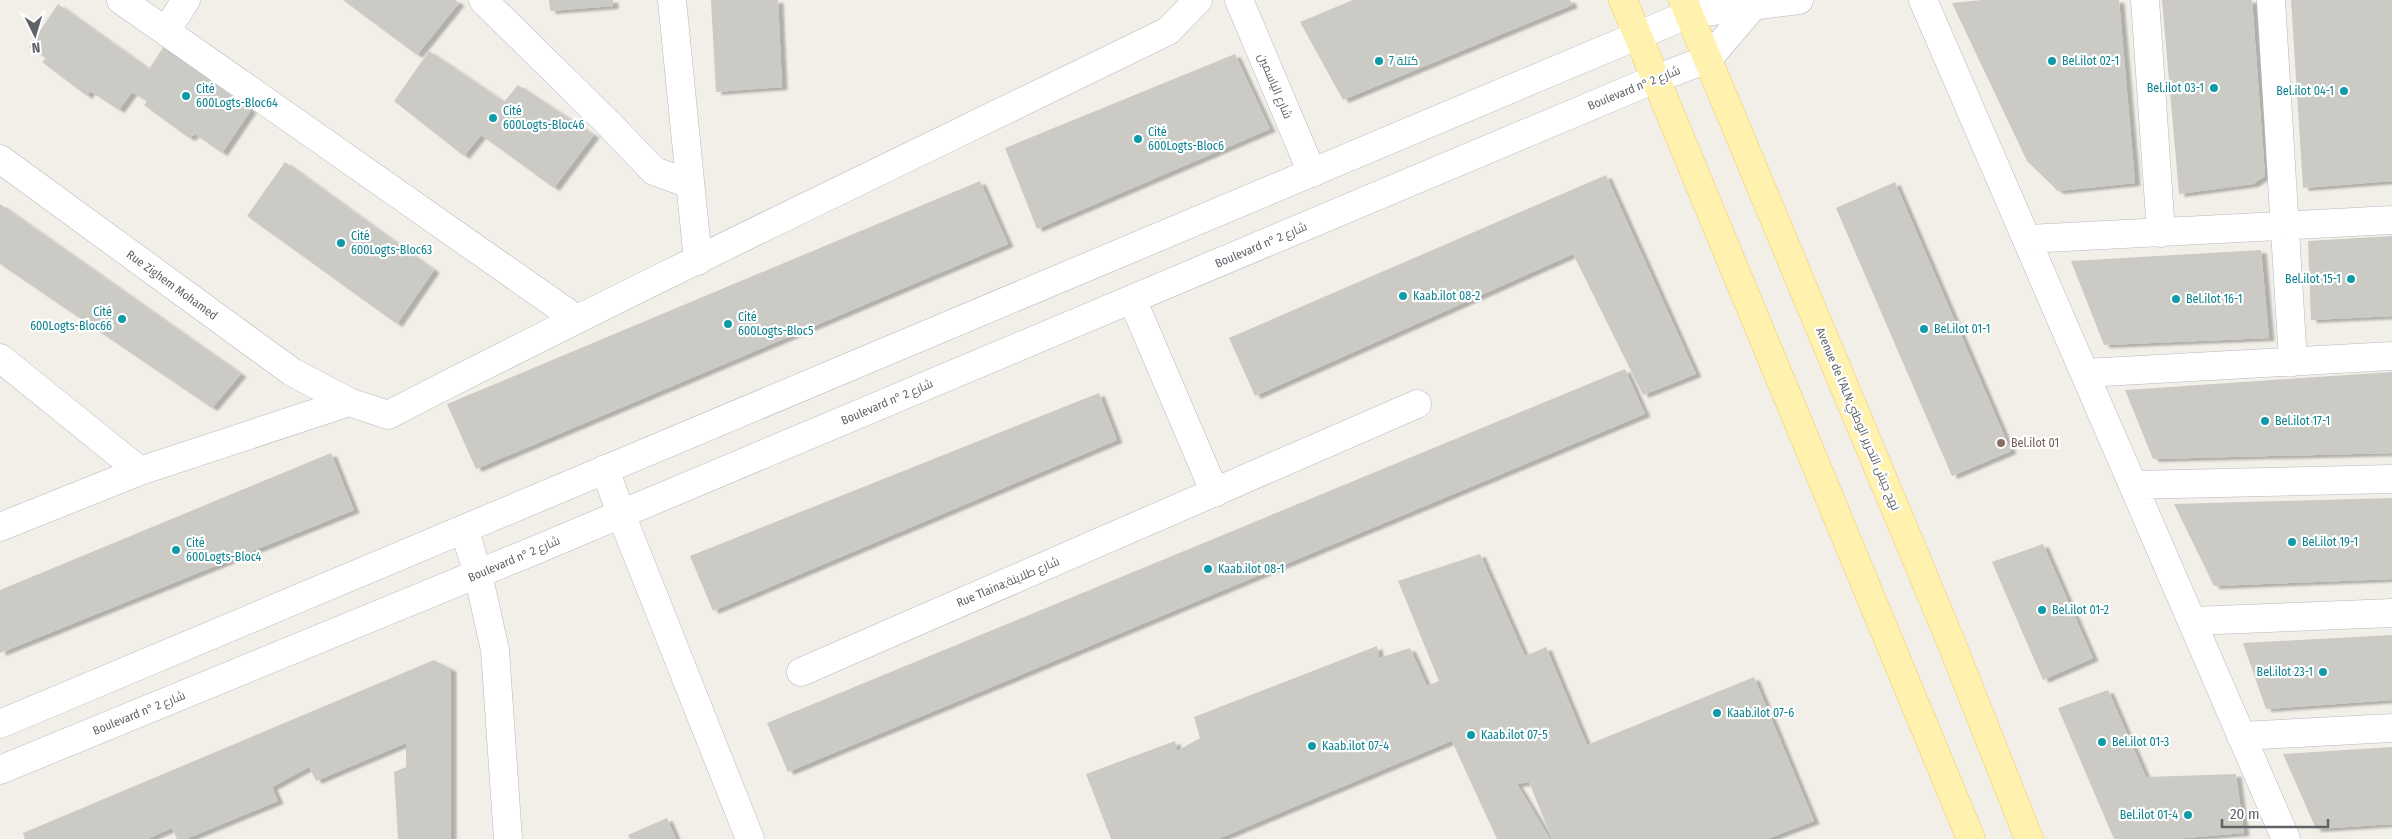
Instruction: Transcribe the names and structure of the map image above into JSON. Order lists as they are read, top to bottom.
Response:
{
  "streets": {
    "main road": ["Avenue de l'ALN;نهج جيش التحرير الوطني"],
    "street": [
      "شارع الياسمين",
      "Boulevard n° شارع 2",
      "Rue Zighem Mohamed",
      "Rue Tlaina;شارع طلاينة"
    ]
  },
  "crossings": [
    ["Boulevard n° شارع 2", "Avenue de l'ALN;نهج جيش التحرير الوطني"]
  ],
  "places": [
    "كتلة 7",
    "Bel.ilot 02-1",
    "Bel.ilot 03-1",
    "Bel.ilot 04-1",
    "Cité 600Logts-Bloc64",
    "Cité 600Logts-Bloc46",
    "Cité 600Logts-Bloc6",
    "Cité 600Logts-Bloc63",
    "Bel.ilot 15-1",
    "Kaab.ilot 08-2",
    "Bel.ilot 16-1",
    "Cité 600Logts-Bloc66",
    "Cité 600Logts-Bloc5",
    "Bel.ilot 01-1",
    "Bel.ilot 17-1",
    "Bel.ilot 01",
    "Bel.ilot 19-1",
    "Cité 600Logts-Bloc4",
    "Kaab.ilot 08-1",
    "Bel.ilot 01-2",
    "Bel.ilot 23-1",
    "Kaab.ilot 07-6",
    "Kaab.ilot 07-5",
    "Bel.ilot 01-3",
    "Kaab.ilot 07-4",
    "Bel.ilot 01-4"
  ],
  "scale_bar": "20 m",
  "north": "bottom"
}
